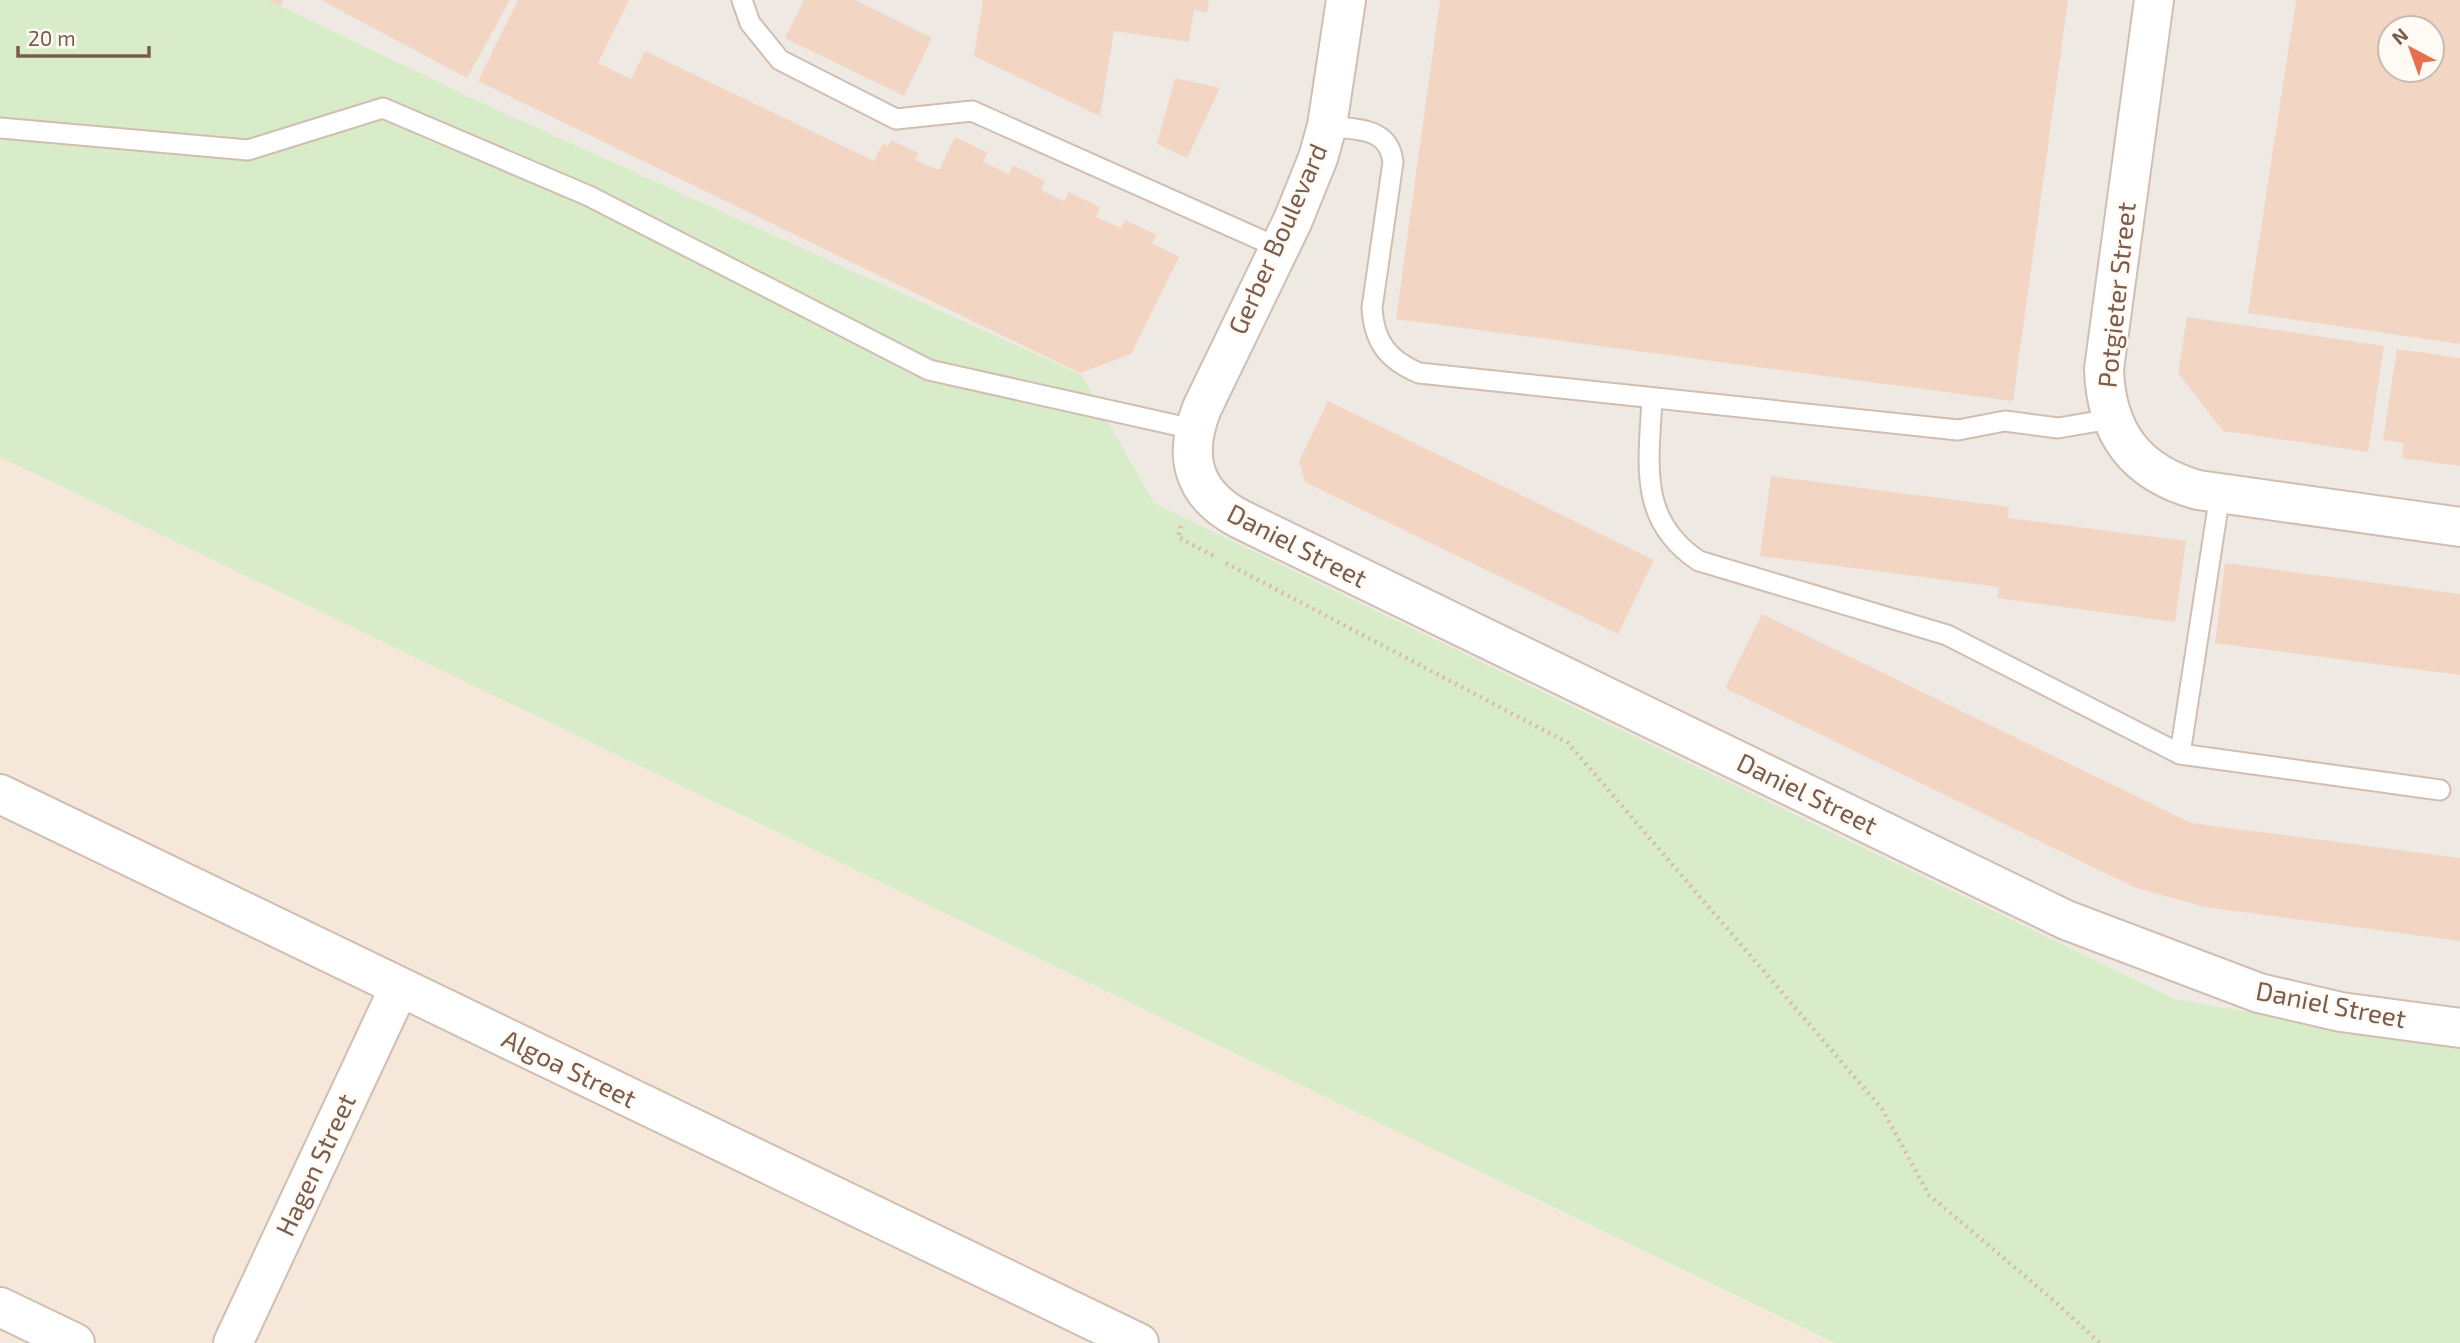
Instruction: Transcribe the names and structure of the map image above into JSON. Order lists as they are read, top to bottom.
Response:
{
  "streets": {
    "street": [
      "Gerber Boulevard",
      "Potgieter Street",
      "Daniel Street",
      "Algoa Street",
      "Hagen Street"
    ]
  },
  "crossings": [
    ["Gerber Boulevard", "Daniel Street"],
    ["Algoa Street", "Hagen Street"]
  ],
  "scale_bar": "20 m",
  "north": "top left"
}
